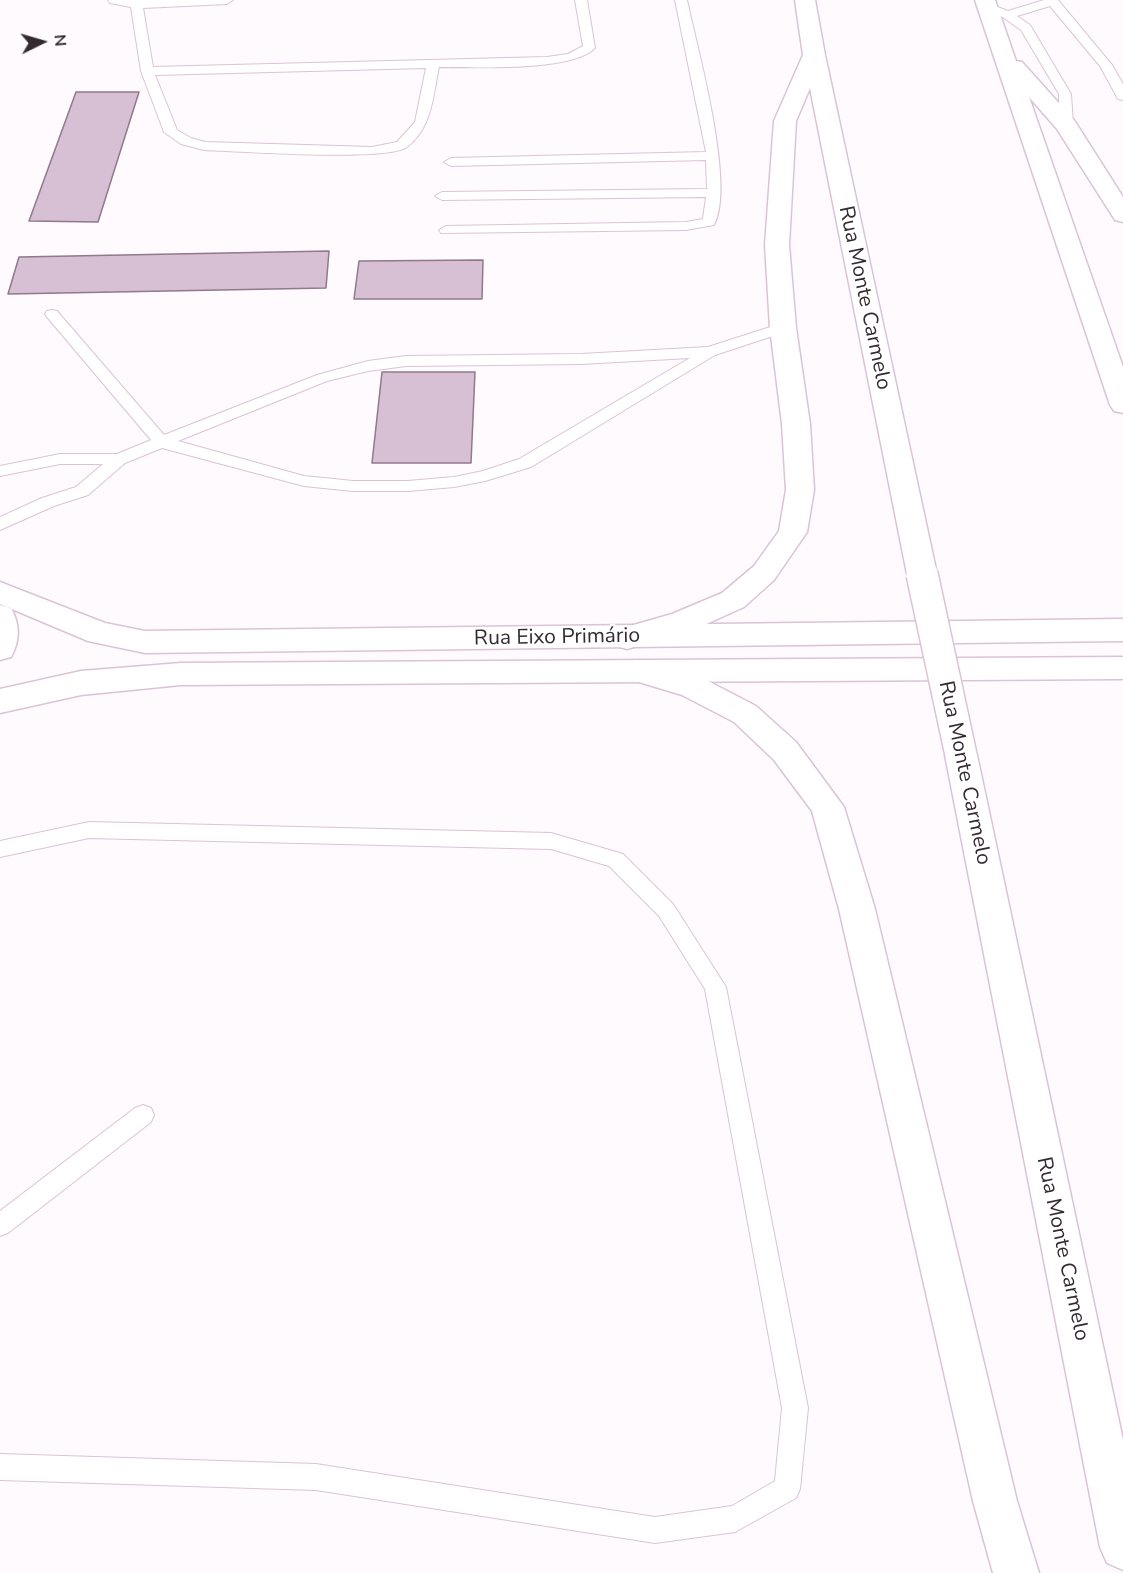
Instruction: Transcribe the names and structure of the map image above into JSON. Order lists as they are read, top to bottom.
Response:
{
  "streets": {
    "main road": ["Rua Monte Carmelo", "Rua Eixo Primário"]
  },
  "north": "right"
}
